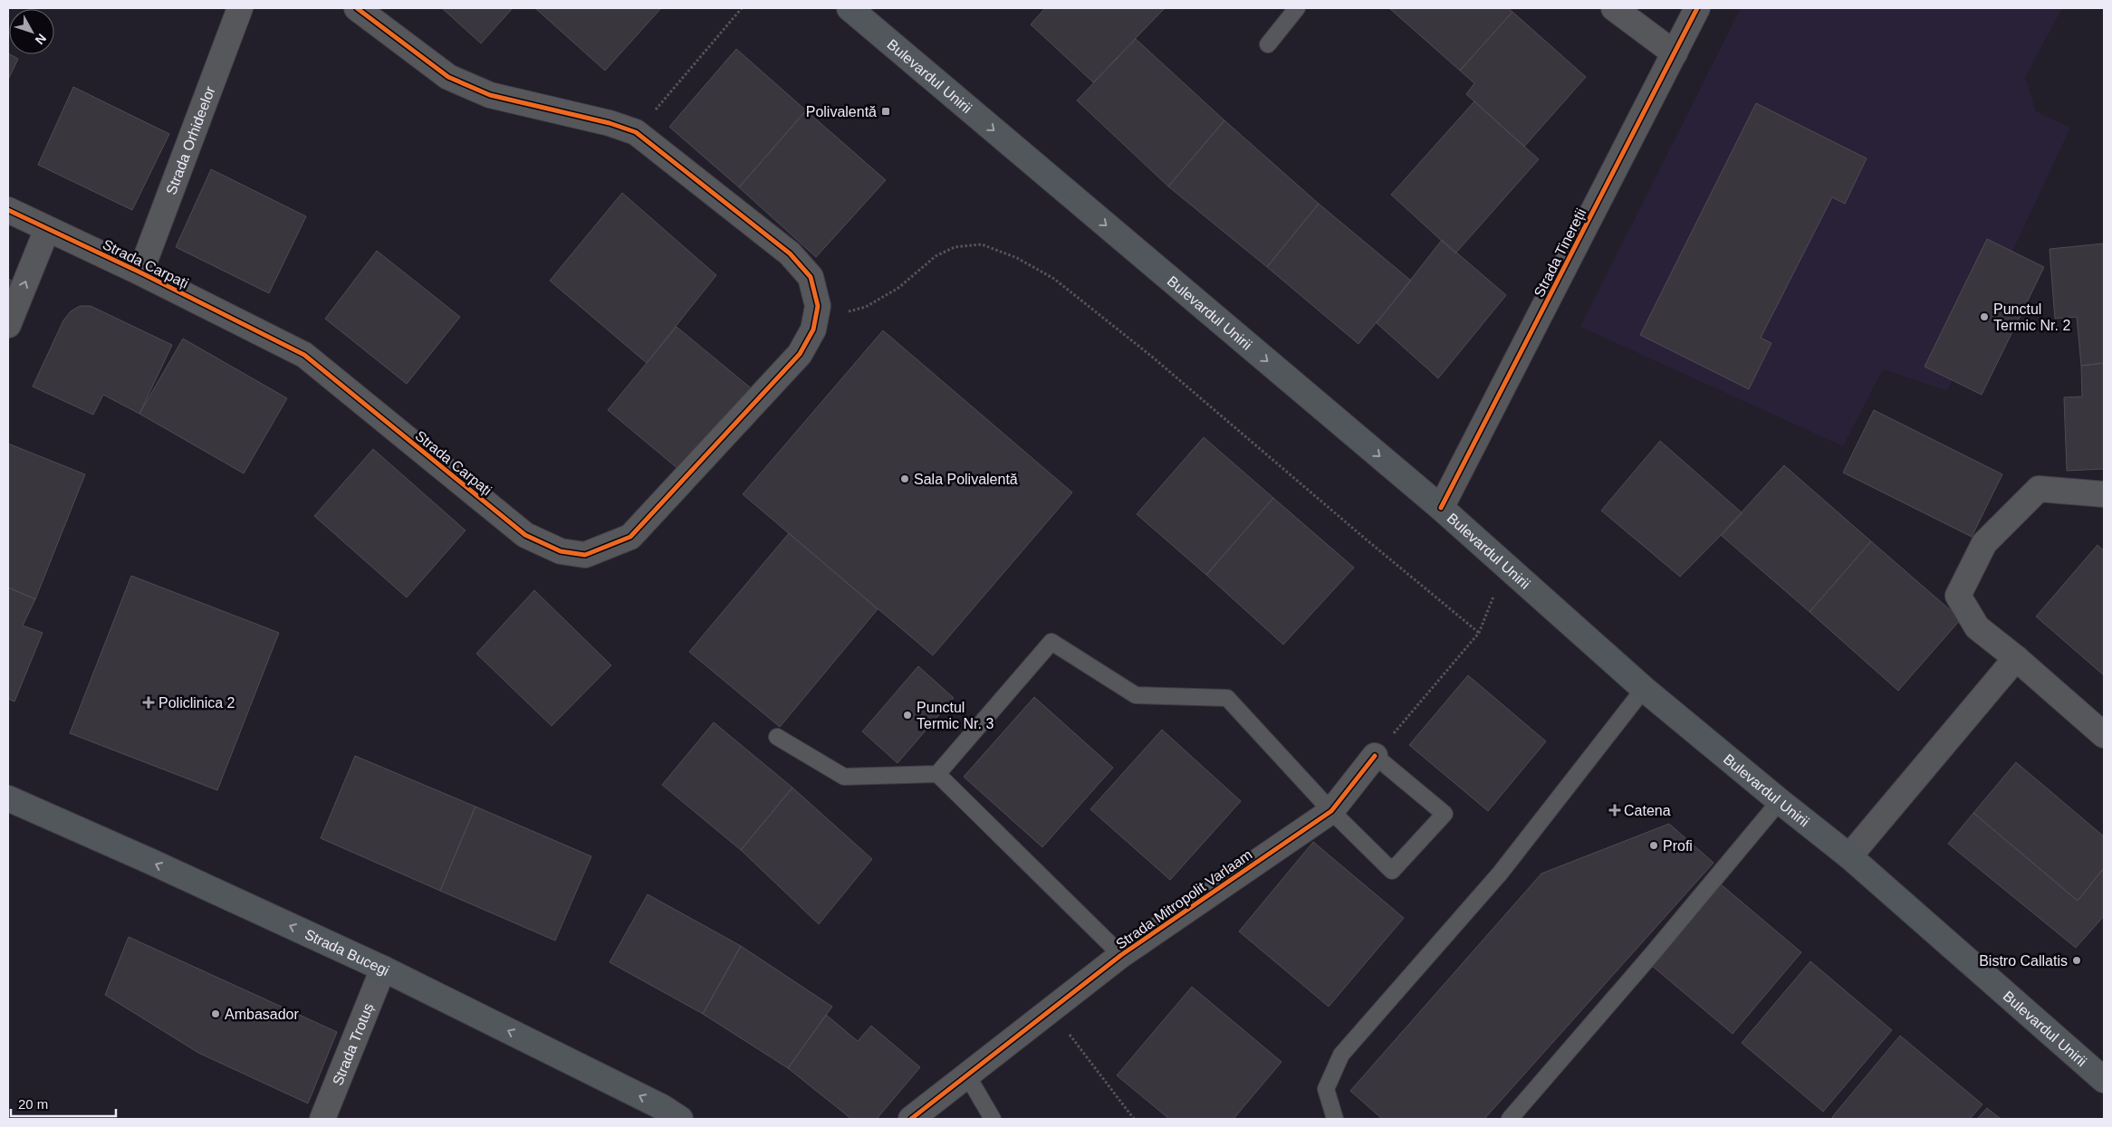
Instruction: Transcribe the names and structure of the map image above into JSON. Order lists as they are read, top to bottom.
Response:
{
  "streets": {
    "main road": ["Bulevardul Unirii", "Strada Bucegi"],
    "street": [
      "Strada Orhideelor",
      "Strada Tinereții",
      "Strada Carpați",
      "Strada Mitropolit Varlaam",
      "Strada Trotuș"
    ]
  },
  "crossings": [
    ["Bulevardul Unirii", "Strada Tinereții"],
    ["Strada Orhideelor", "Strada Carpați"],
    ["Strada Bucegi", "Strada Trotuș"]
  ],
  "one_way": ["Bulevardul Unirii", "Strada Bucegi"],
  "places": {
    "transit": ["Polivalentă"],
    "other": [
      "Punctul Termic Nr. 2",
      "Sala Polivalentă",
      "Punctul Termic Nr. 3",
      "Profi",
      "Bistro Callatis",
      "Ambasador"
    ],
    "health": ["Policlinica 2", "Catena"]
  },
  "scale_bar": "20 m",
  "north": "bottom right"
}
